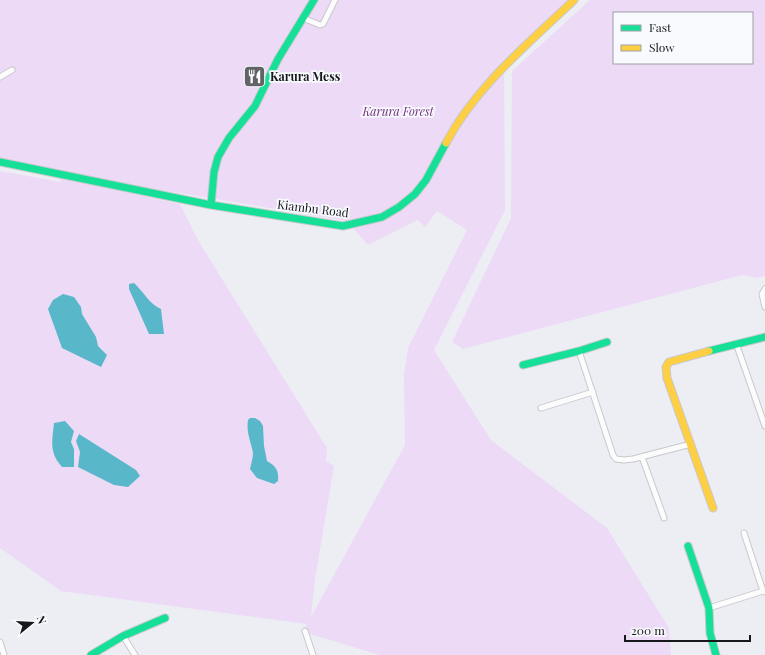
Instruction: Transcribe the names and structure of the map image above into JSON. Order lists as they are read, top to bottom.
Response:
{
  "streets": {
    "main road": ["Kiambu Road"]
  },
  "parks": ["Karura Forest"],
  "places": {
    "restaurant": ["Karura Mess"]
  },
  "legend": ["Fast", "Slow"],
  "scale_bar": "200 m",
  "north": "right"
}
